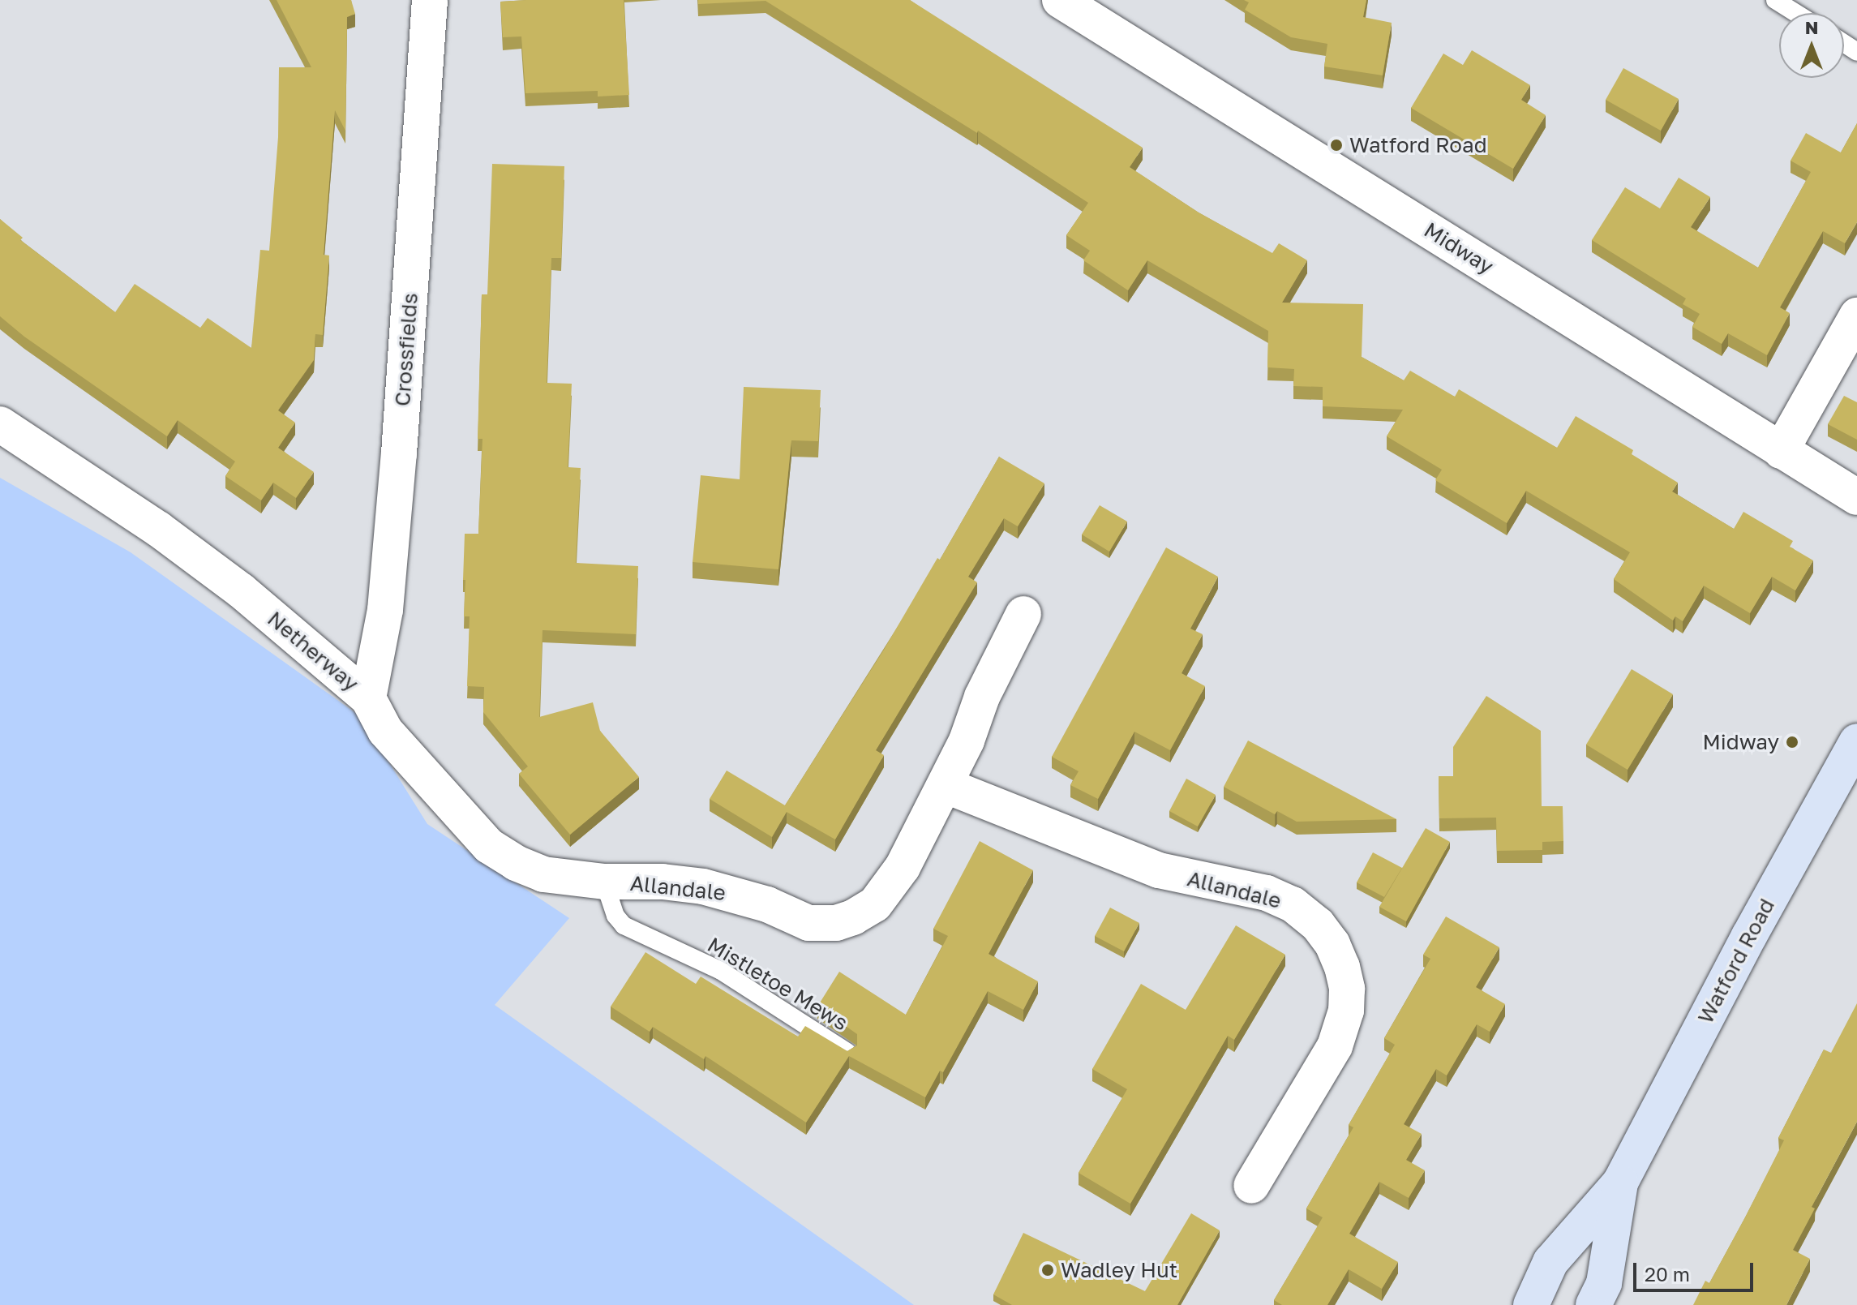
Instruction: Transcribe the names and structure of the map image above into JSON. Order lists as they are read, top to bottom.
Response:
{
  "streets": {
    "main road": ["Watford Road"],
    "street": [
      "Midway",
      "Crossfields",
      "Netherway",
      "Allandale"
    ],
    "lane": ["Mistletoe Mews"]
  },
  "crossings": [
    ["Crossfields", "Netherway"],
    ["Netherway", "Allandale"],
    ["Netherway", "Mistletoe Mews"],
    ["Allandale", "Mistletoe Mews"]
  ],
  "places": ["Watford Road", "Midway", "Wadley Hut"],
  "scale_bar": "20 m",
  "north": "top"
}
